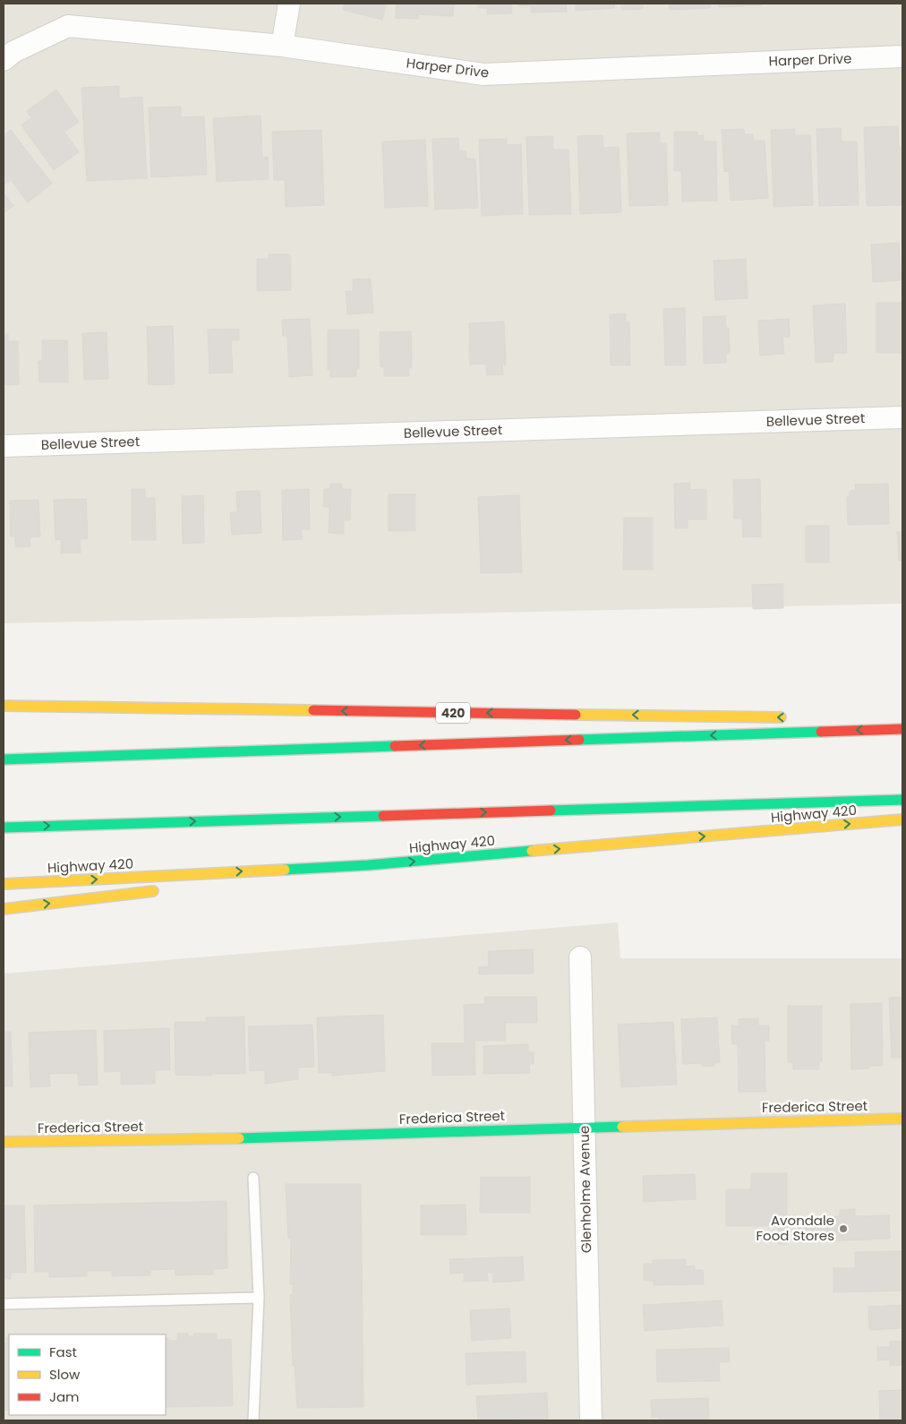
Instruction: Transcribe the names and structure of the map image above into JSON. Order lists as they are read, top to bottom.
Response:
{
  "streets": {
    "main road": ["420", "Highway 420", "Frederica Street"],
    "street": ["Harper Drive", "Bellevue Street", "Glenholme Avenue"]
  },
  "crossings": [
    ["Frederica Street", "Glenholme Avenue"]
  ],
  "places": ["Avondale Food Stores"],
  "legend": ["Fast", "Slow", "Jam"]
}
